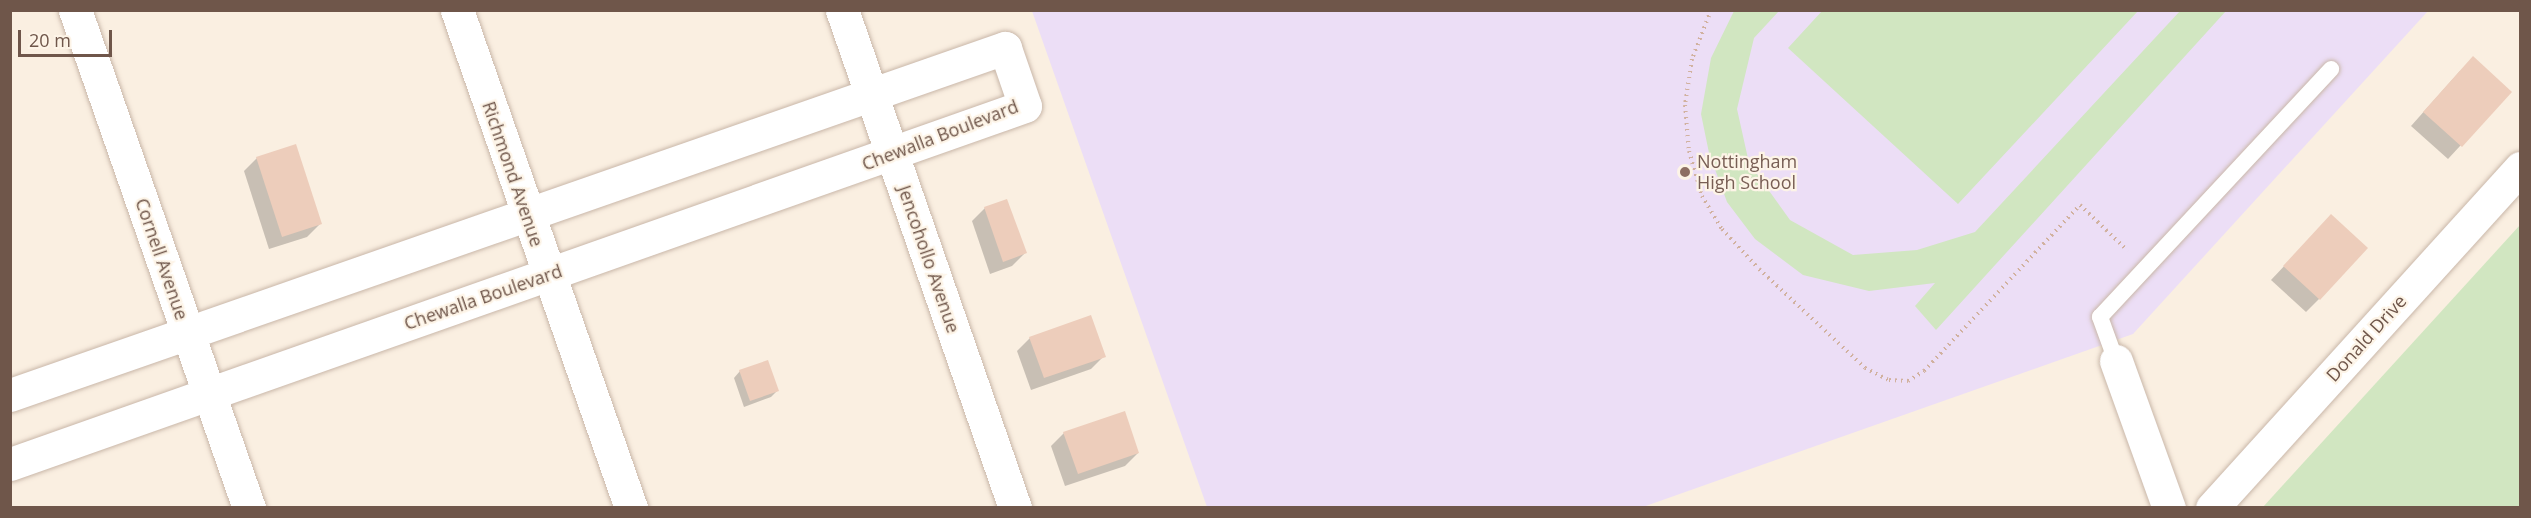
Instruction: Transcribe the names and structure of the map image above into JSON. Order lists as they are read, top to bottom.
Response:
{
  "streets": {
    "street": [
      "Chewalla Boulevard",
      "Richmond Avenue",
      "Cornell Avenue",
      "Jencohollo Avenue",
      "Donald Drive"
    ]
  },
  "crossings": [
    ["Chewalla Boulevard", "Richmond Avenue"],
    ["Chewalla Boulevard", "Cornell Avenue"],
    ["Chewalla Boulevard", "Jencohollo Avenue"]
  ],
  "places": ["Nottingham High School"],
  "scale_bar": "20 m"
}
